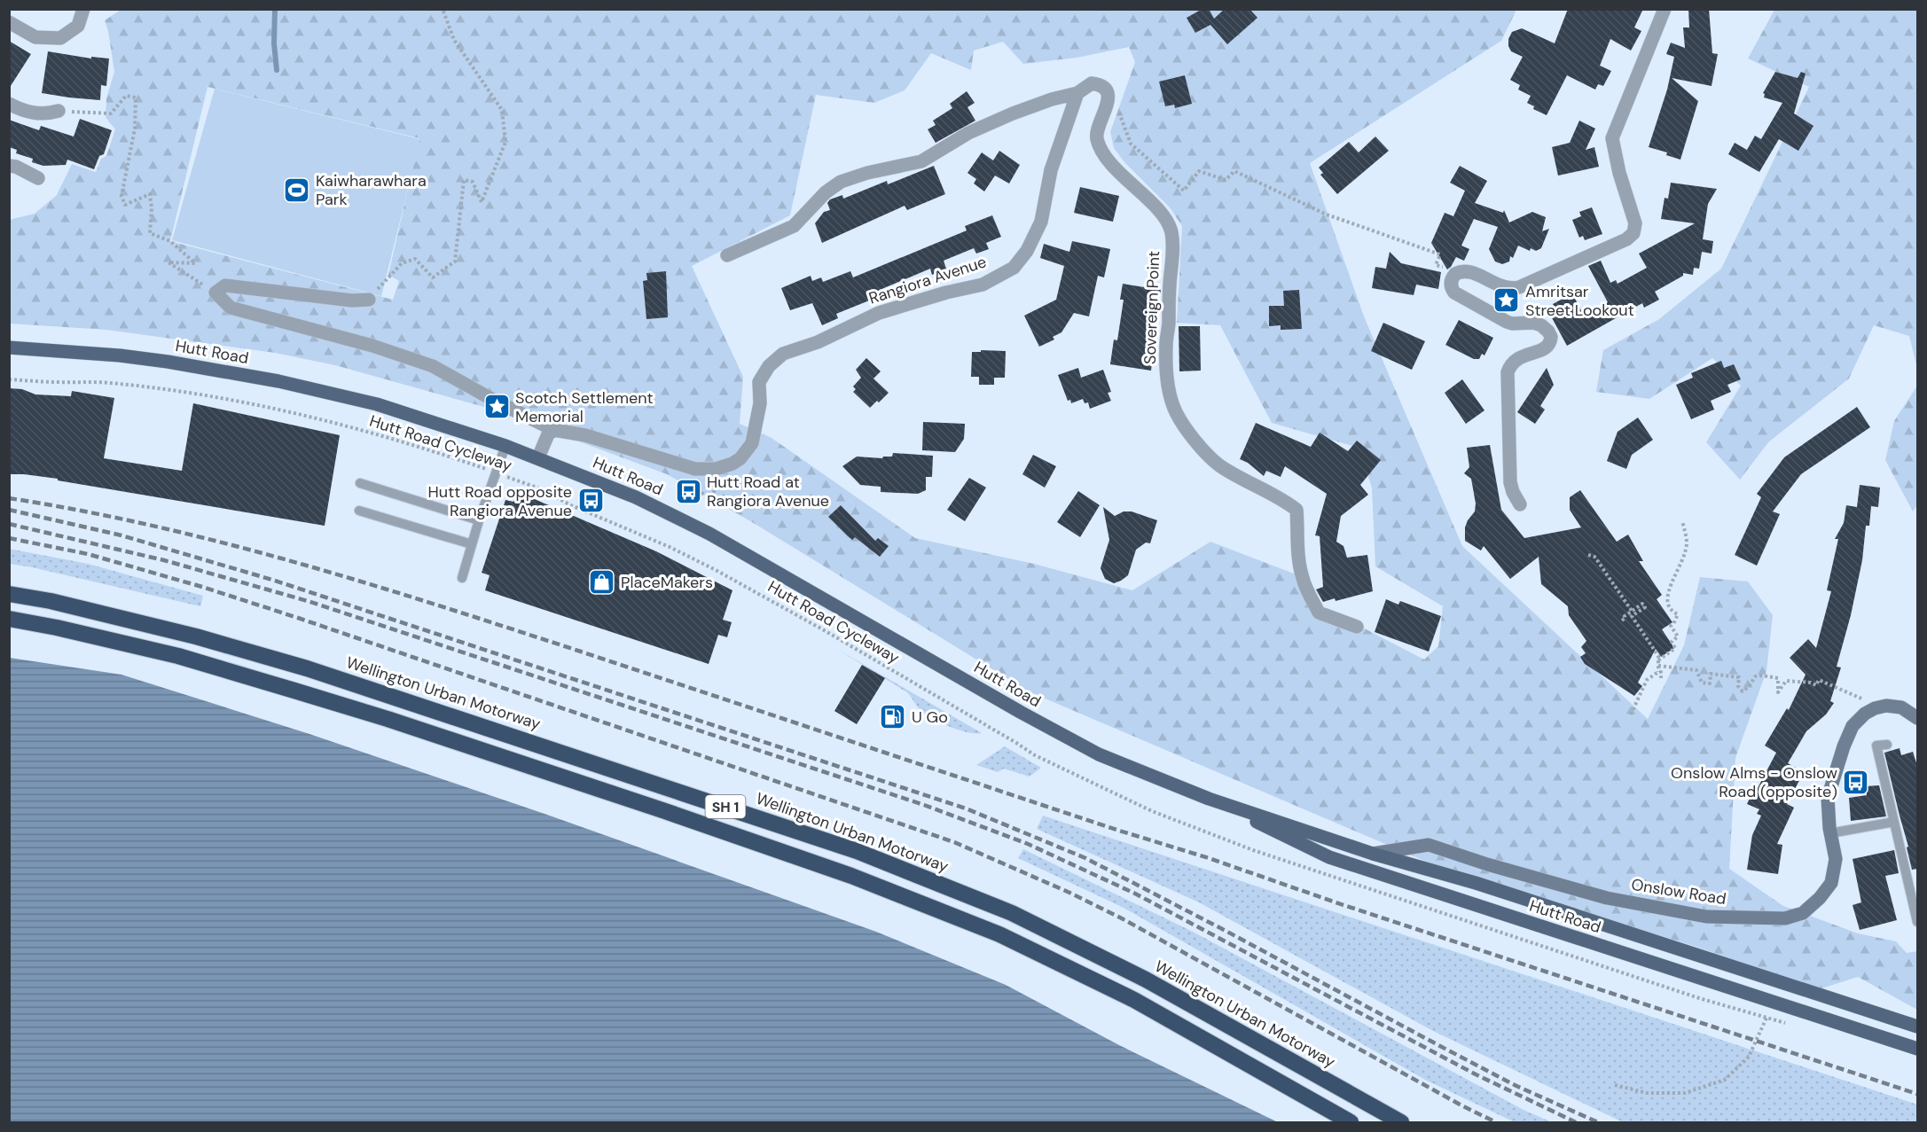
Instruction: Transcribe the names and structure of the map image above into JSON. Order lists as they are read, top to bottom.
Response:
{
  "streets": {
    "highway": ["Wellington Urban Motorway", "SH 1"],
    "main road": ["Hutt Road", "Onslow Road"],
    "street": ["Rangiora Avenue", "Sovereign Point"],
    "path": ["Hutt Road Cycleway"]
  },
  "crossings": [
    ["Hutt Road", "Onslow Road"]
  ],
  "places": {
    "sports": ["Kaiwharawhara Park"],
    "place": ["Amritsar Street Lookout", "Scotch Settlement Memorial"],
    "bus stop": ["Hutt Road at Rangiora Avenue", "Hutt Road opposite Rangiora Avenue", "Onslow Alms - Onslow Road (opposite)"],
    "shop": ["PlaceMakers"],
    "fuel station": ["U Go"]
  }
}
